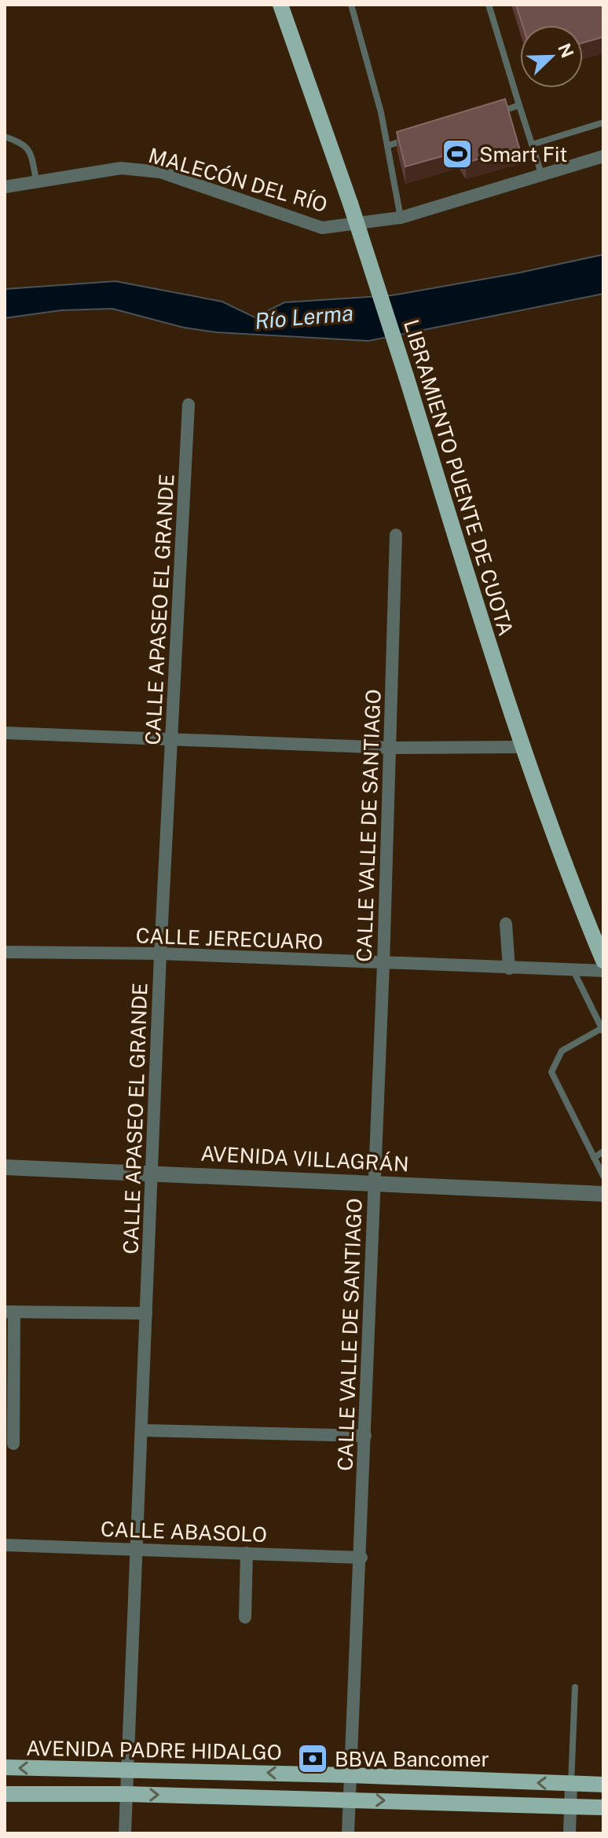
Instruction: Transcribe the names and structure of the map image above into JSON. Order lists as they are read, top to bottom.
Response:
{
  "streets": {
    "main road": ["LIBRAMIENTO PUENTE DE CUOTA", "AVENIDA PADRE HIDALGO"],
    "street": [
      "MALECÓN DEL RÍO",
      "CALLE APASEO EL GRANDE",
      "CALLE VALLE DE SANTIAGO",
      "CALLE JERECUARO",
      "AVENIDA VILLAGRÁN",
      "CALLE ABASOLO"
    ]
  },
  "crossings": [
    ["CALLE APASEO EL GRANDE", "CALLE JERECUARO"],
    ["CALLE APASEO EL GRANDE", "AVENIDA VILLAGRÁN"],
    ["CALLE APASEO EL GRANDE", "CALLE ABASOLO"],
    ["CALLE APASEO EL GRANDE", "AVENIDA PADRE HIDALGO"],
    ["CALLE VALLE DE SANTIAGO", "CALLE JERECUARO"],
    ["CALLE VALLE DE SANTIAGO", "AVENIDA VILLAGRÁN"],
    ["CALLE VALLE DE SANTIAGO", "CALLE ABASOLO"],
    ["CALLE VALLE DE SANTIAGO", "AVENIDA PADRE HIDALGO"]
  ],
  "water": ["Río Lerma"],
  "places": {
    "sports": ["Smart Fit"],
    "bank": ["BBVA Bancomer"]
  },
  "north": "top right"
}
